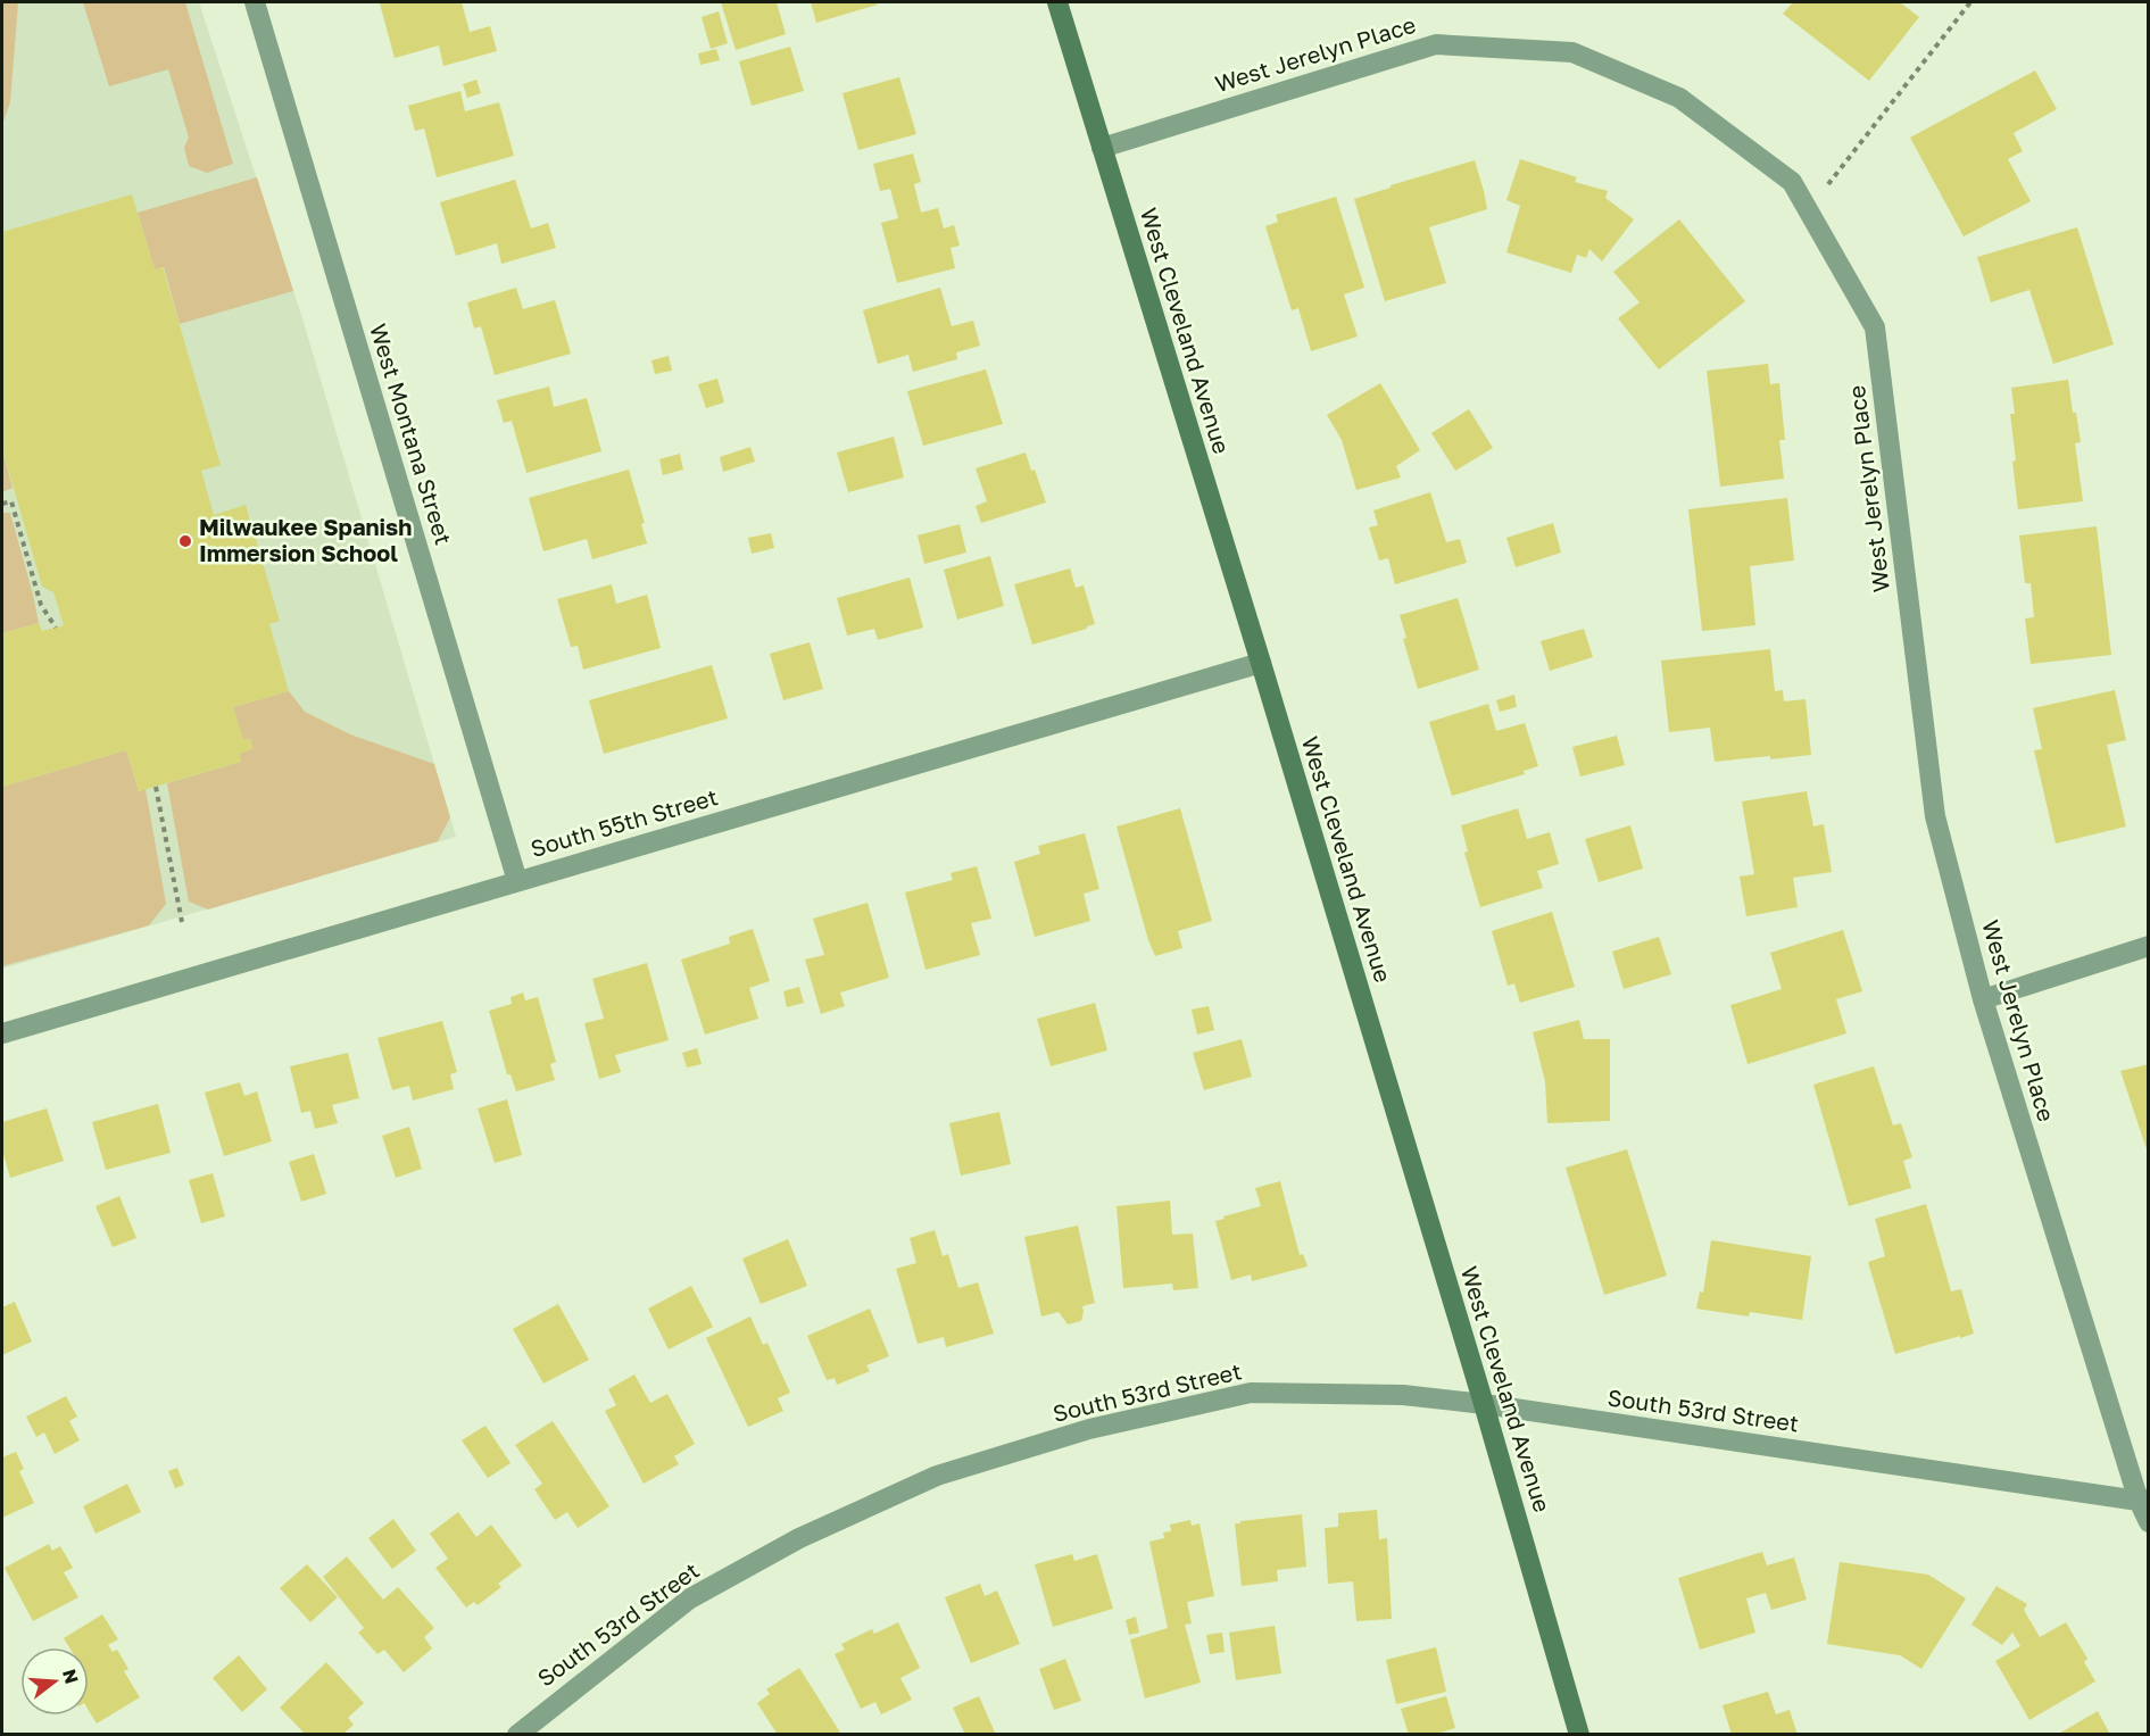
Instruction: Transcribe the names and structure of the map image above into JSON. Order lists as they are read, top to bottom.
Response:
{
  "streets": {
    "street": [
      "West Jerelyn Place",
      "West Cleveland Avenue",
      "West Montana Street",
      "South 55th Street",
      "South 53rd Street"
    ]
  },
  "crossings": [
    ["West Jerelyn Place", "West Cleveland Avenue"],
    ["West Jerelyn Place", "South 53rd Street"],
    ["West Cleveland Avenue", "South 55th Street"],
    ["West Cleveland Avenue", "South 53rd Street"],
    ["West Montana Street", "South 55th Street"]
  ],
  "places": ["Milwaukee Spanish Immersion School"],
  "north": "right"
}
